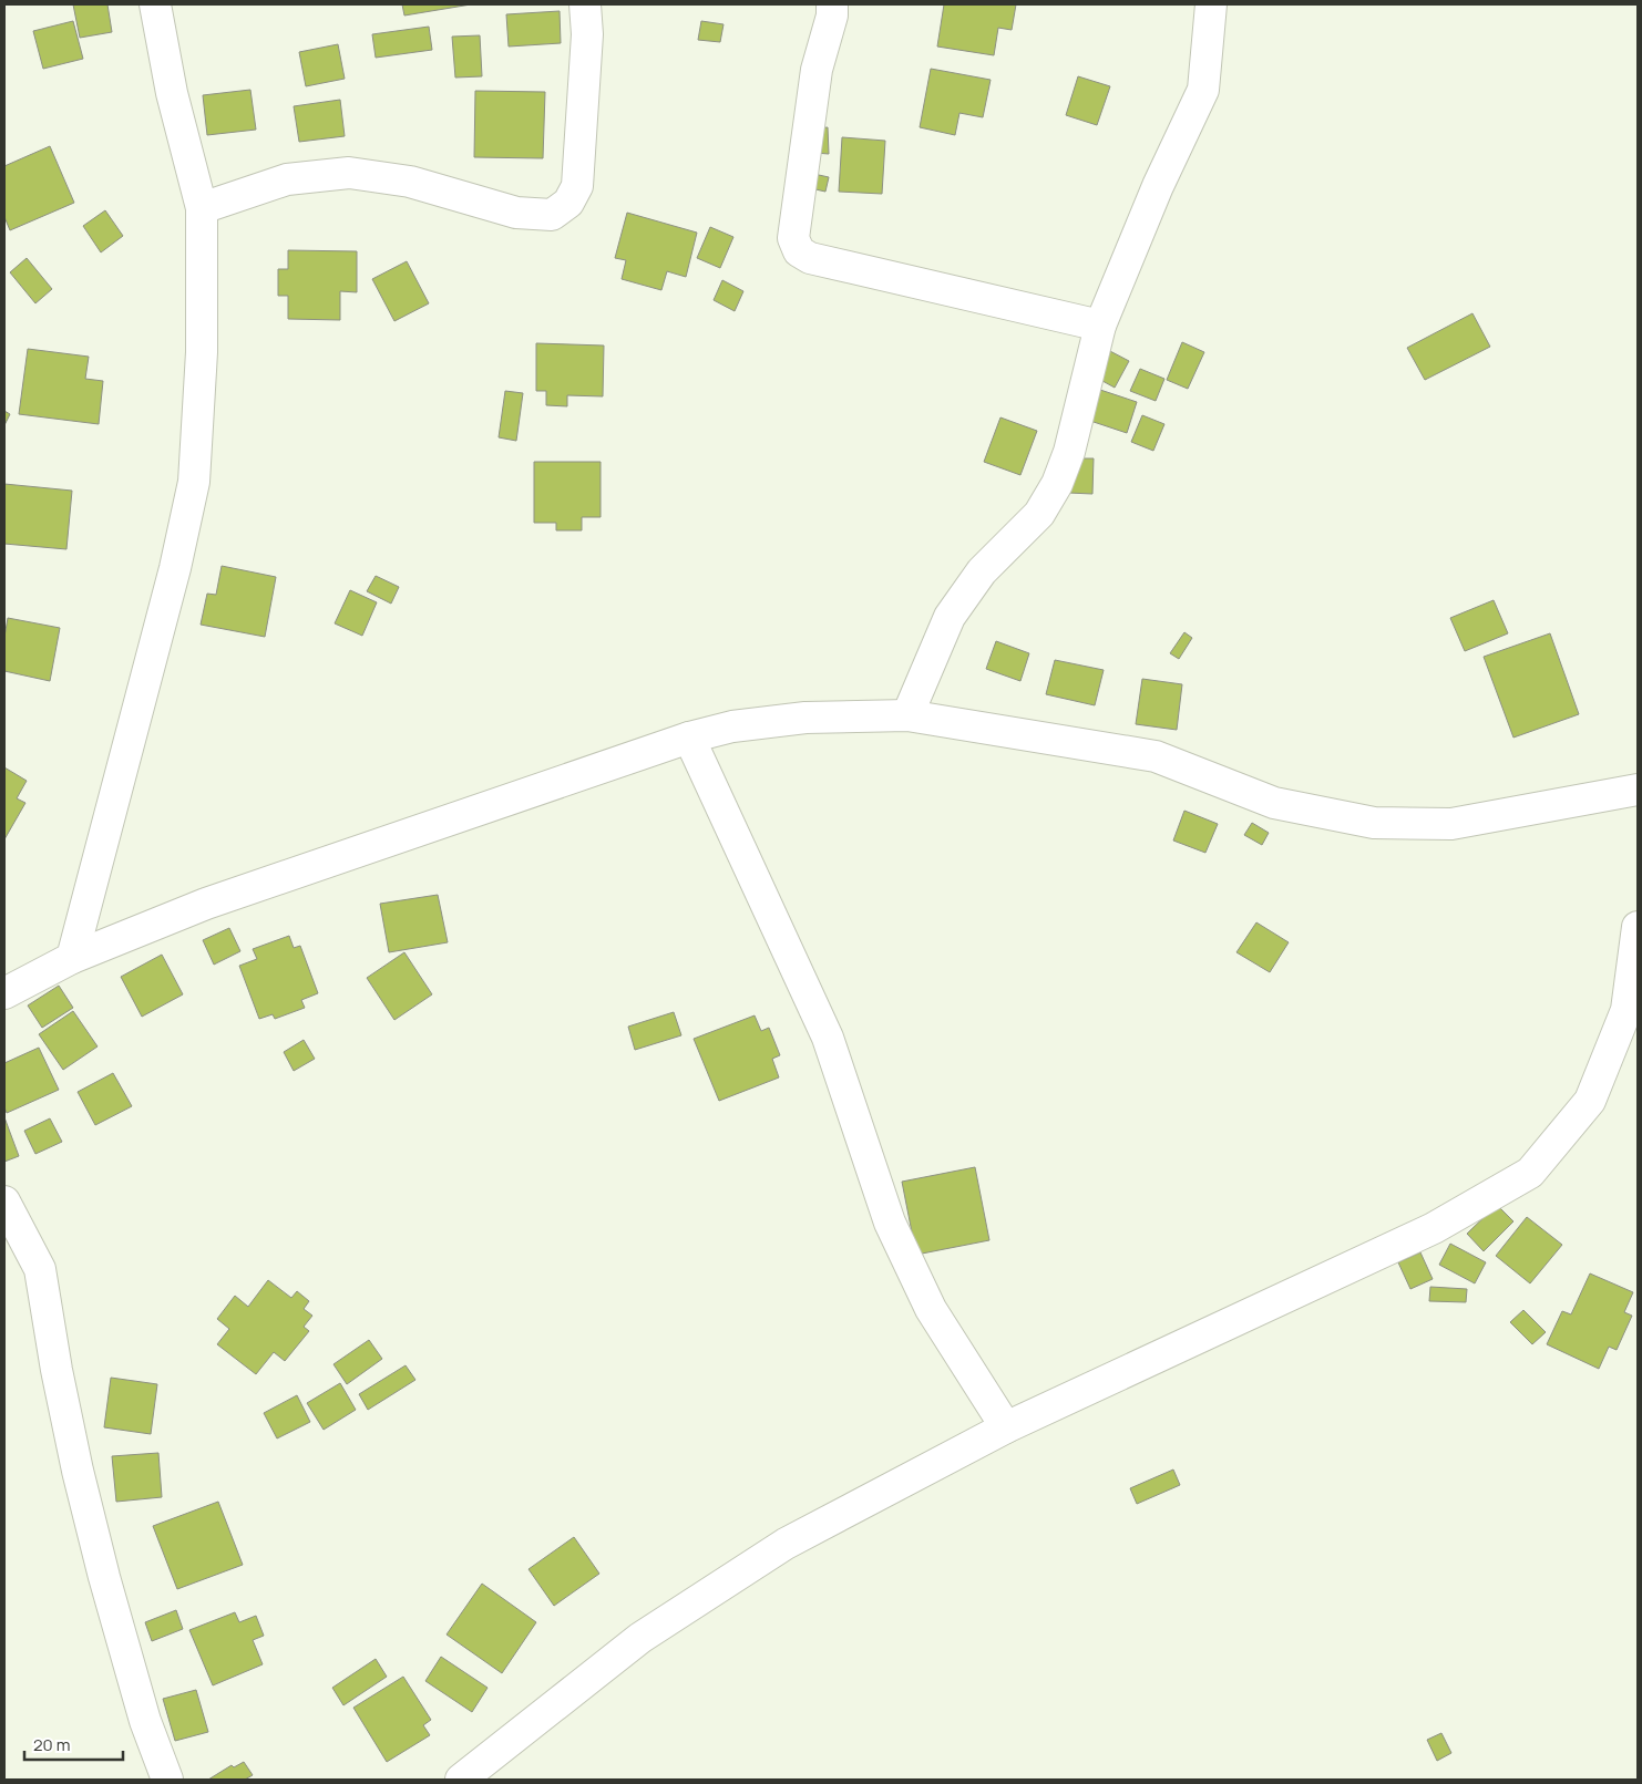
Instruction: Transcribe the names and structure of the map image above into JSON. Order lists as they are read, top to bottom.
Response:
{
  "scale_bar": "20 m"
}
